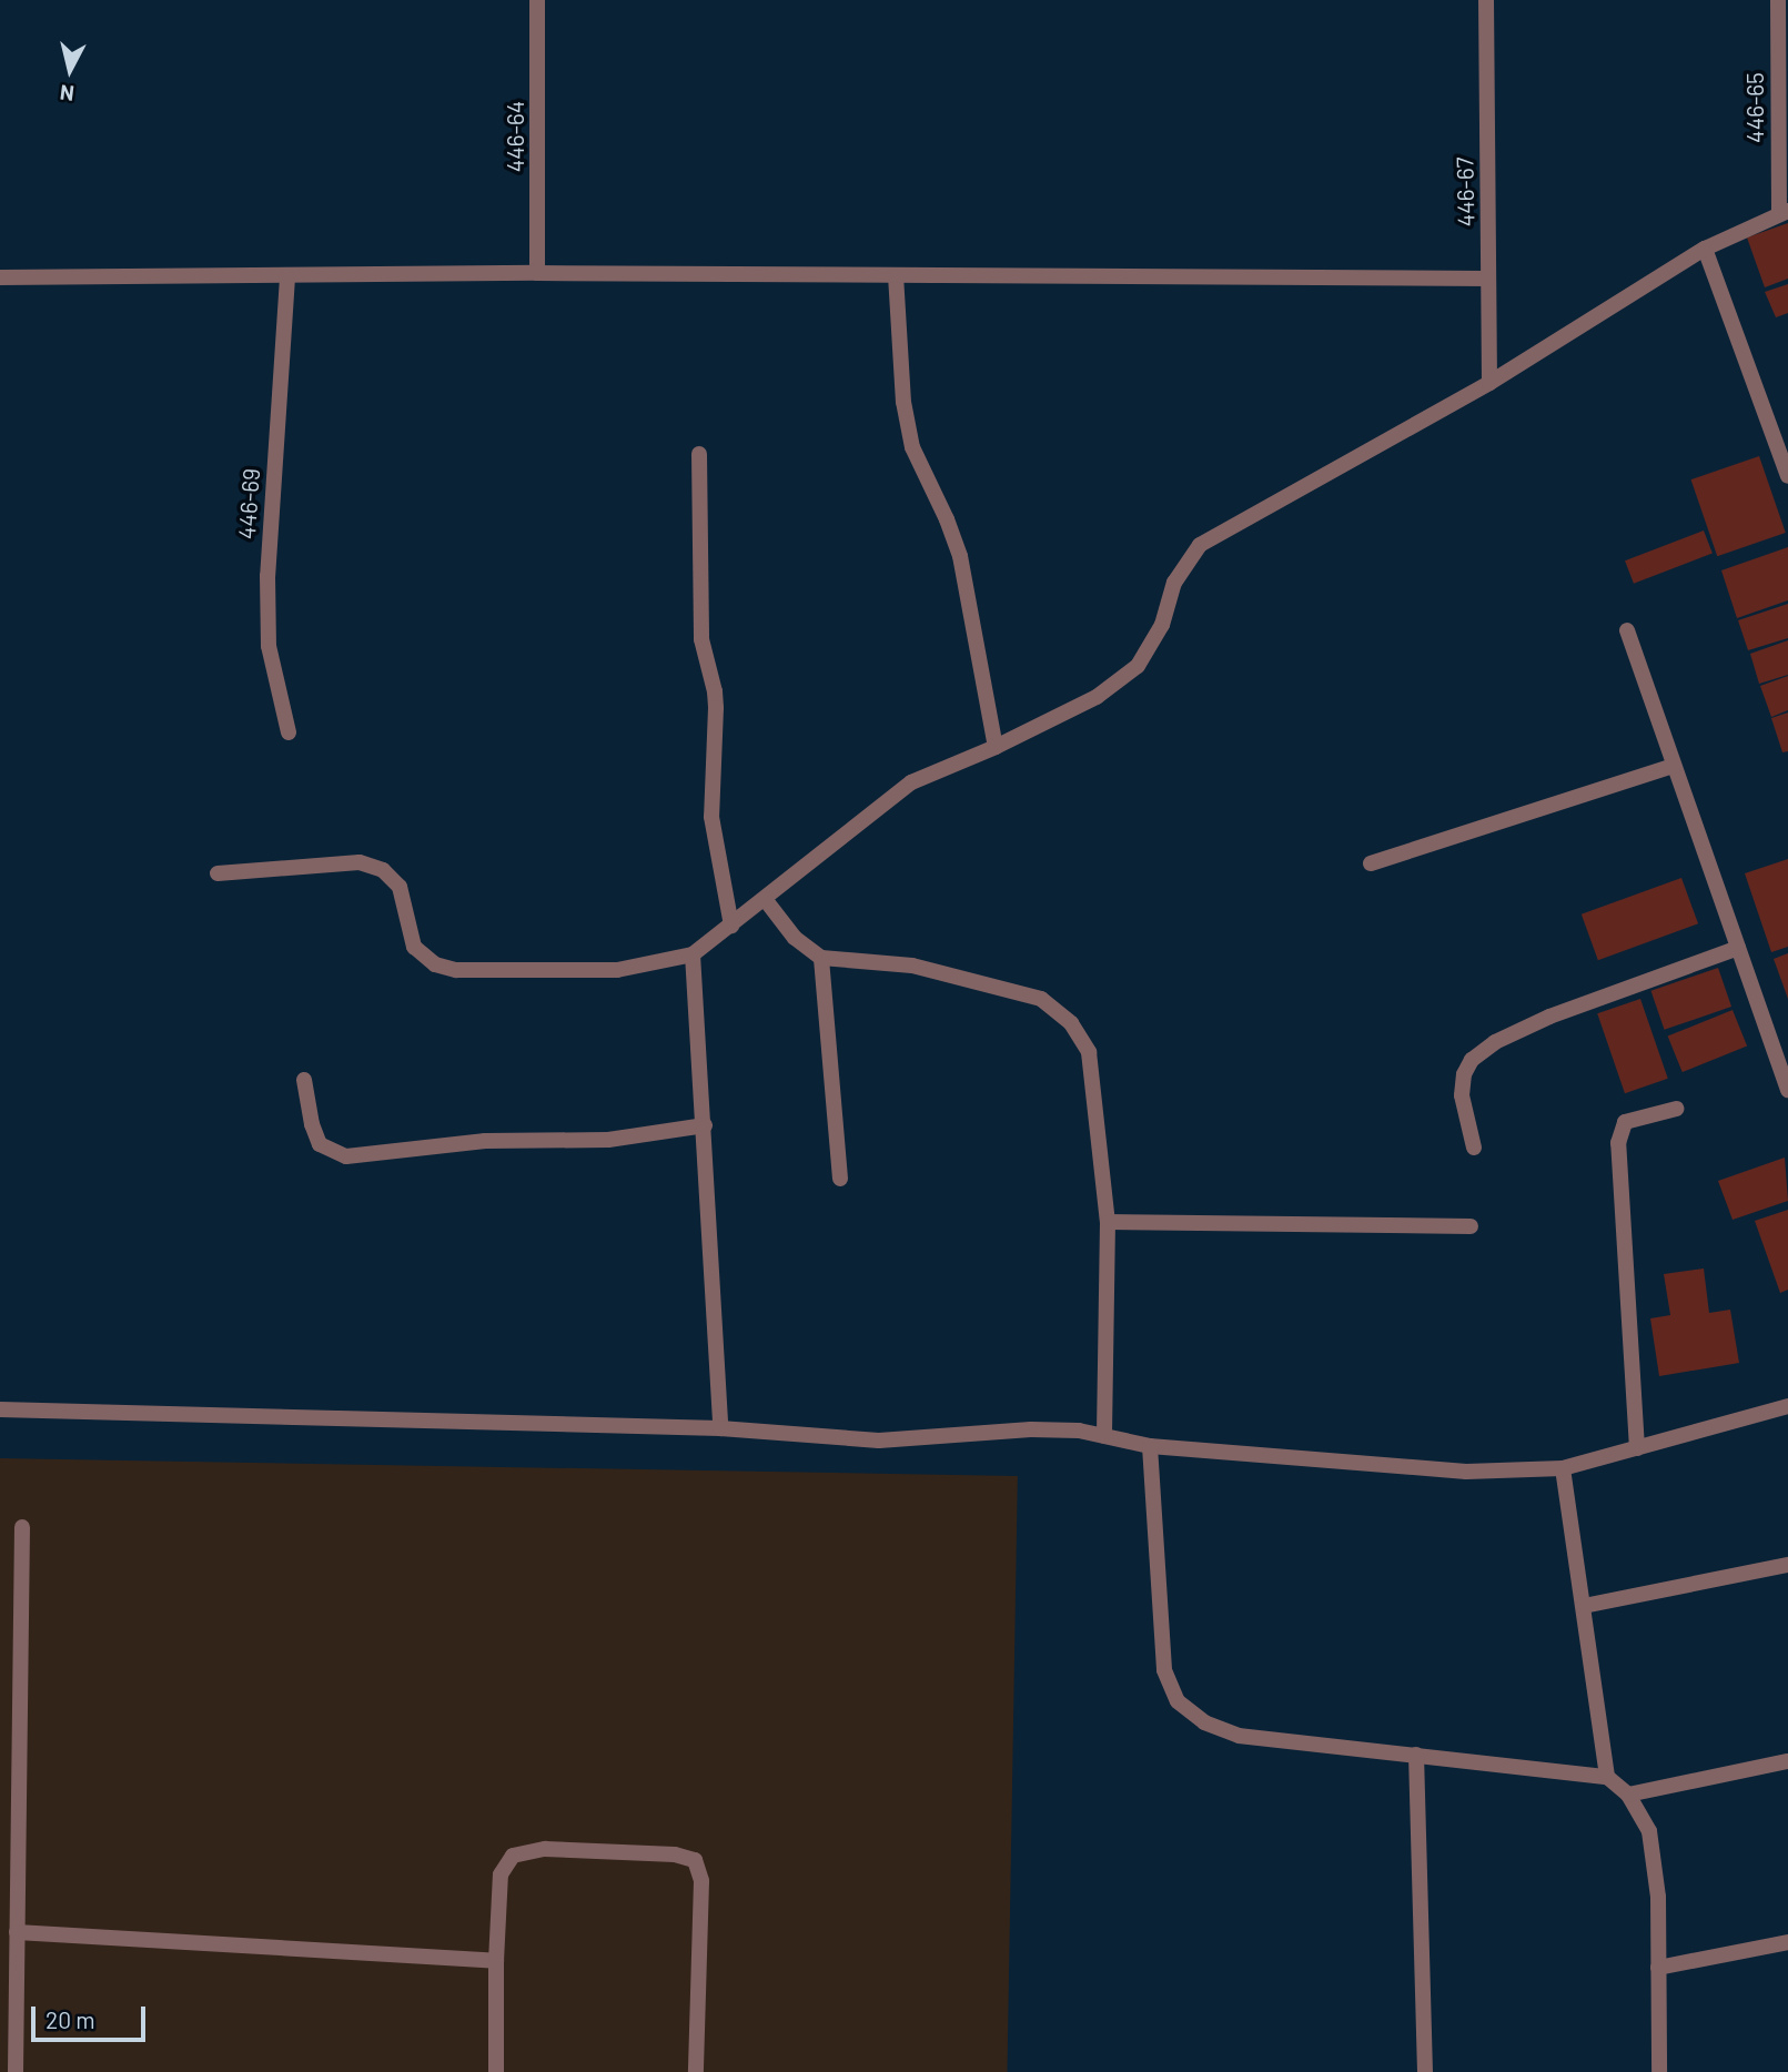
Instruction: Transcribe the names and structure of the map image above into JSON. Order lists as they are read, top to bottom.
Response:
{
  "streets": {
    "street": [
      "446-65",
      "446-64",
      "446-67",
      "446-69"
    ]
  },
  "scale_bar": "20 m",
  "north": "bottom"
}
